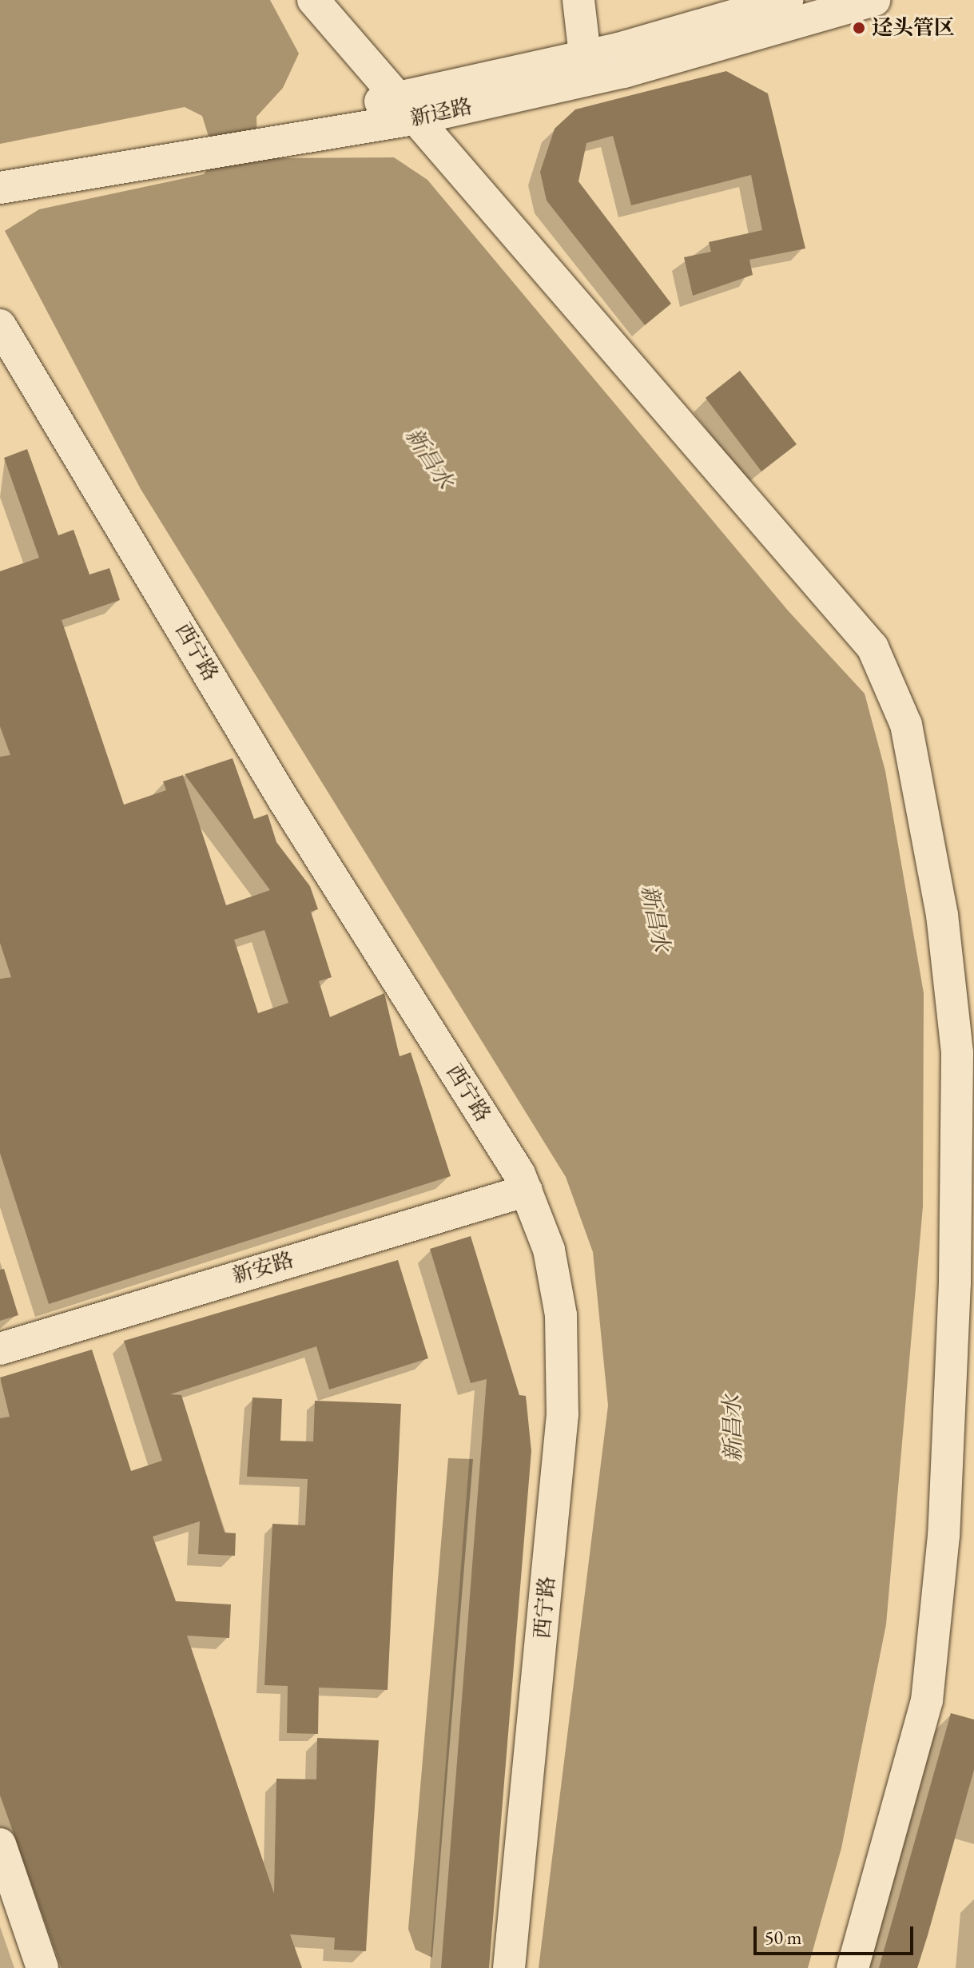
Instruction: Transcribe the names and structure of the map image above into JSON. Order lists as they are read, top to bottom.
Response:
{
  "streets": {
    "street": ["新迳路", "西宁路", "新安路"]
  },
  "crossings": [
    ["西宁路", "新安路"]
  ],
  "water": ["新昌水"],
  "places": ["迳头管区"],
  "scale_bar": "50 m"
}
